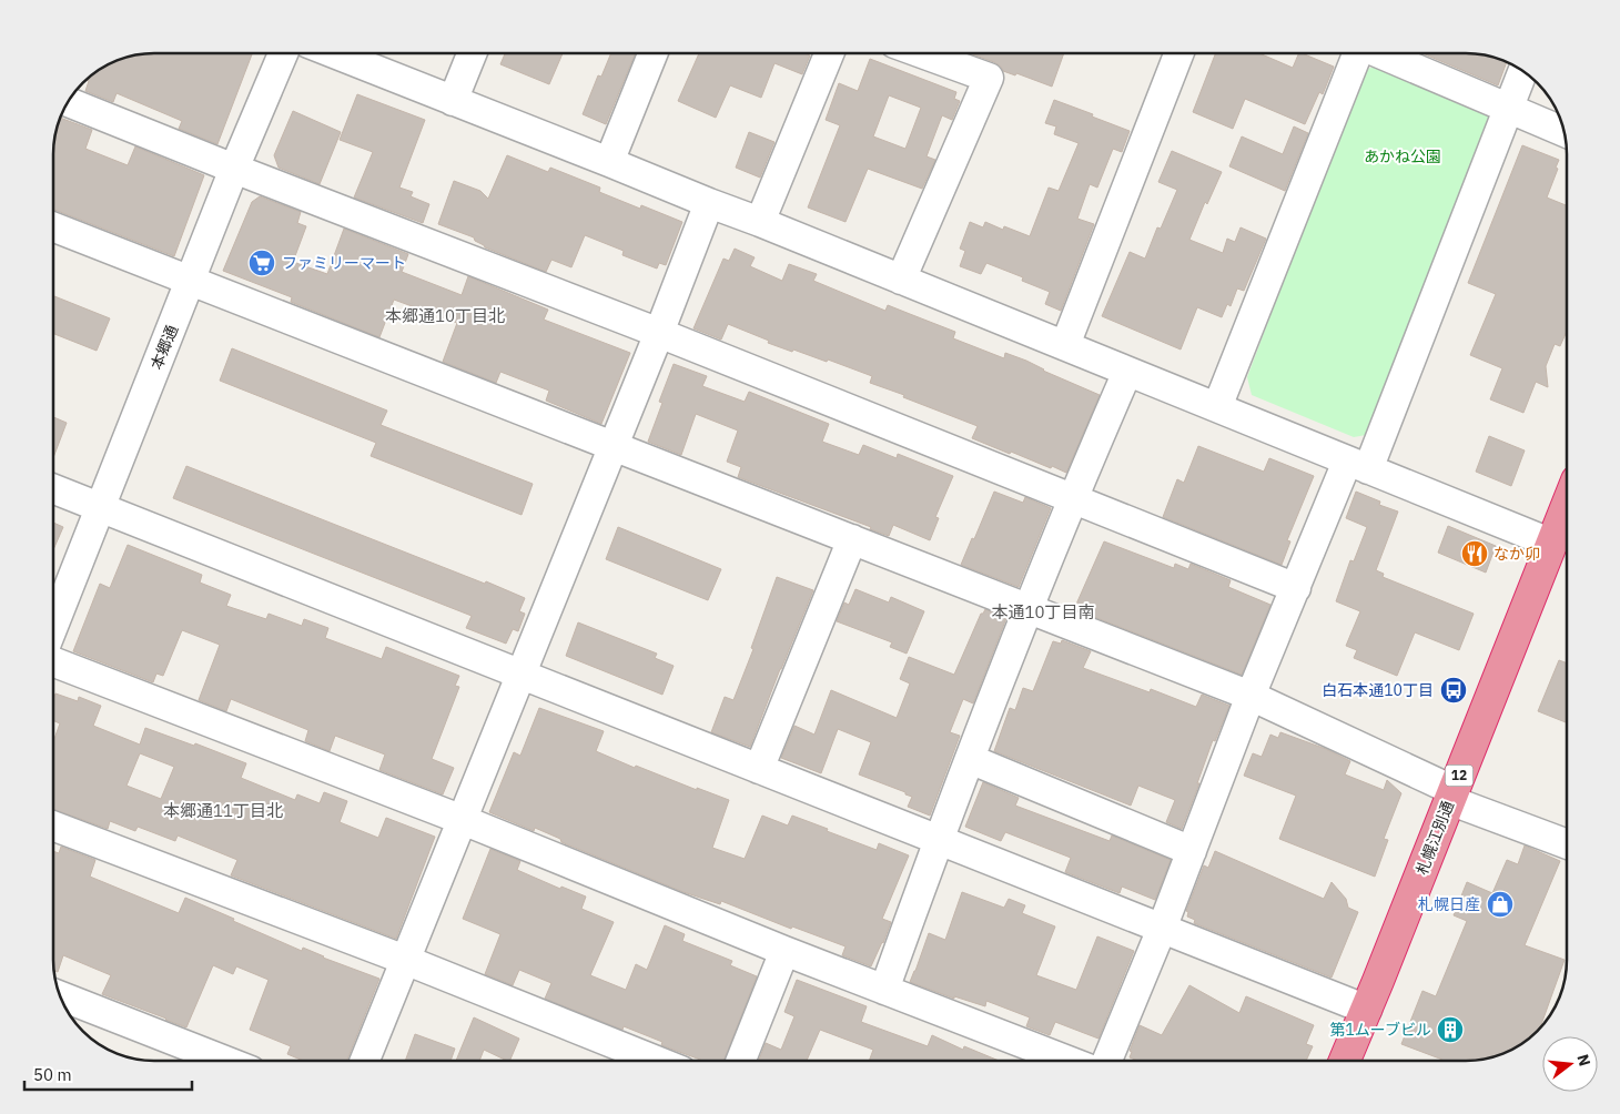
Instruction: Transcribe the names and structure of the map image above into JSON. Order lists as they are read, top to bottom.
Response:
{
  "streets": {
    "highway": ["12", "札幌江別通"],
    "street": ["本郷通"]
  },
  "districts": ["本郷通10丁目北", "本通10丁目南", "本郷通11丁目北"],
  "parks": ["あかね公園"],
  "places": {
    "supermarket": ["ファミリーマート"],
    "restaurant": ["なか卯"],
    "bus stop": ["白石本通10丁目"],
    "shop": ["札幌日産"],
    "building": ["第1ムーブビル"]
  },
  "scale_bar": "50 m",
  "north": "right"
}
